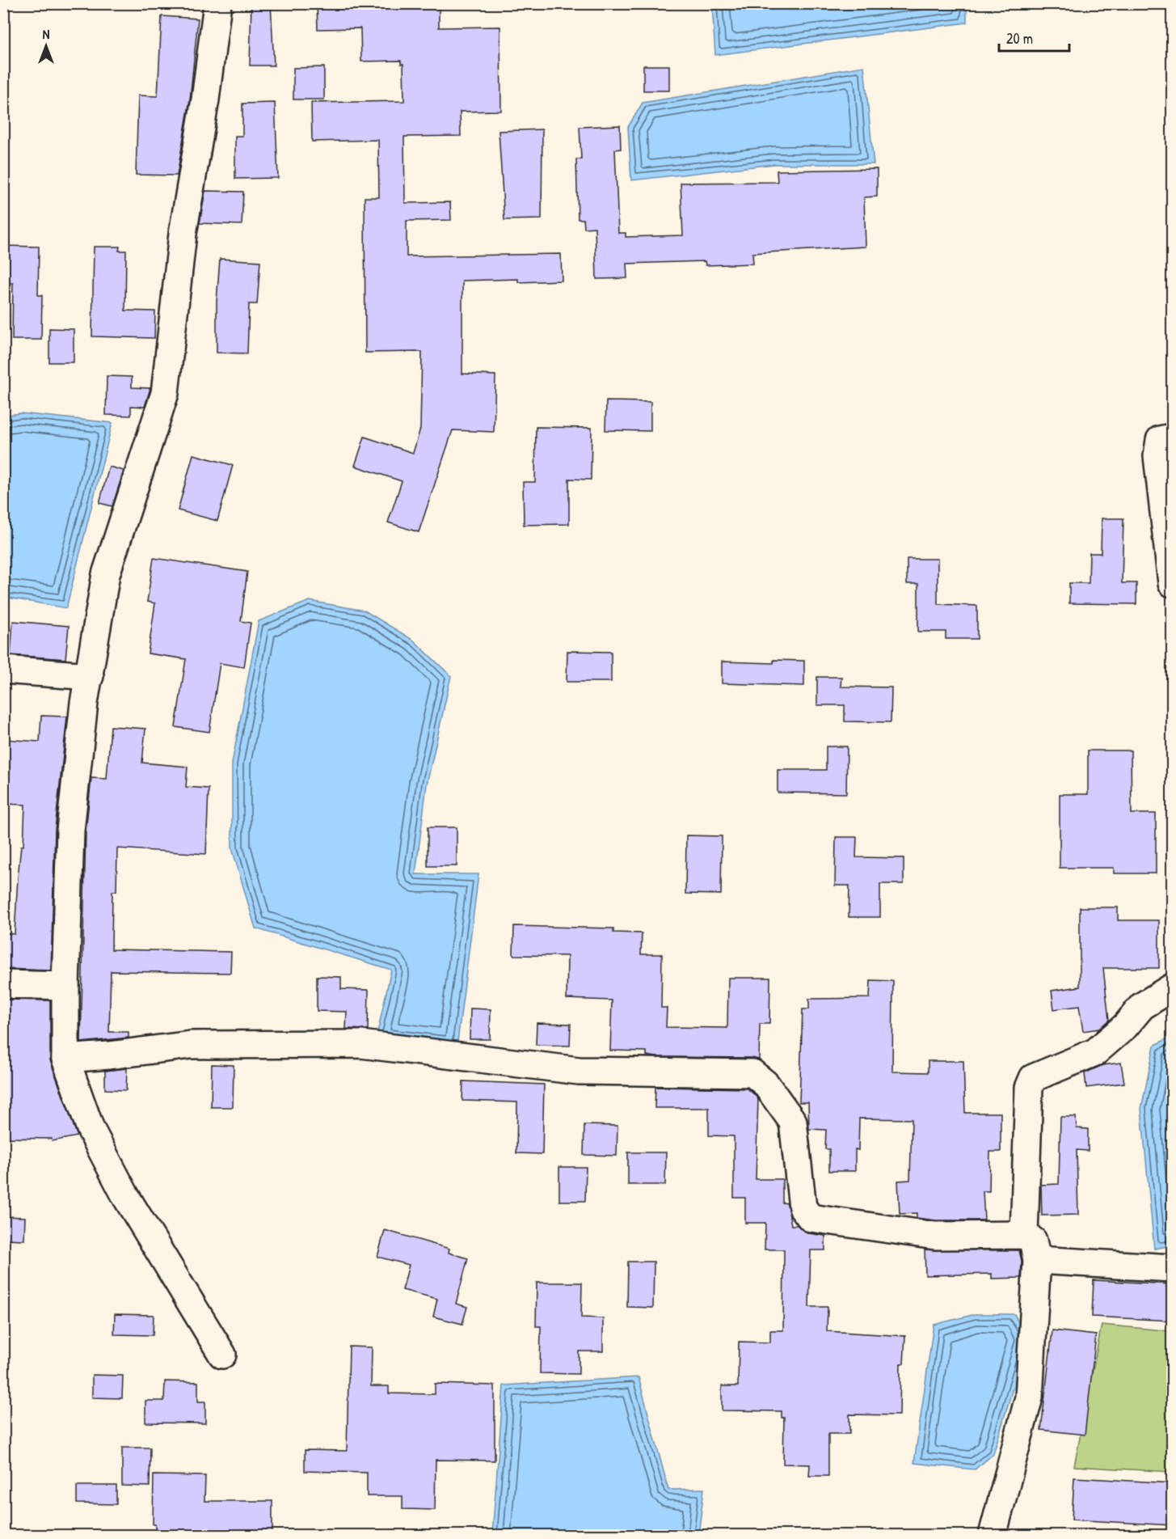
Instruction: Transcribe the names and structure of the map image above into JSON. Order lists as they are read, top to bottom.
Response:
{
  "scale_bar": "20 m",
  "north": "top"
}
